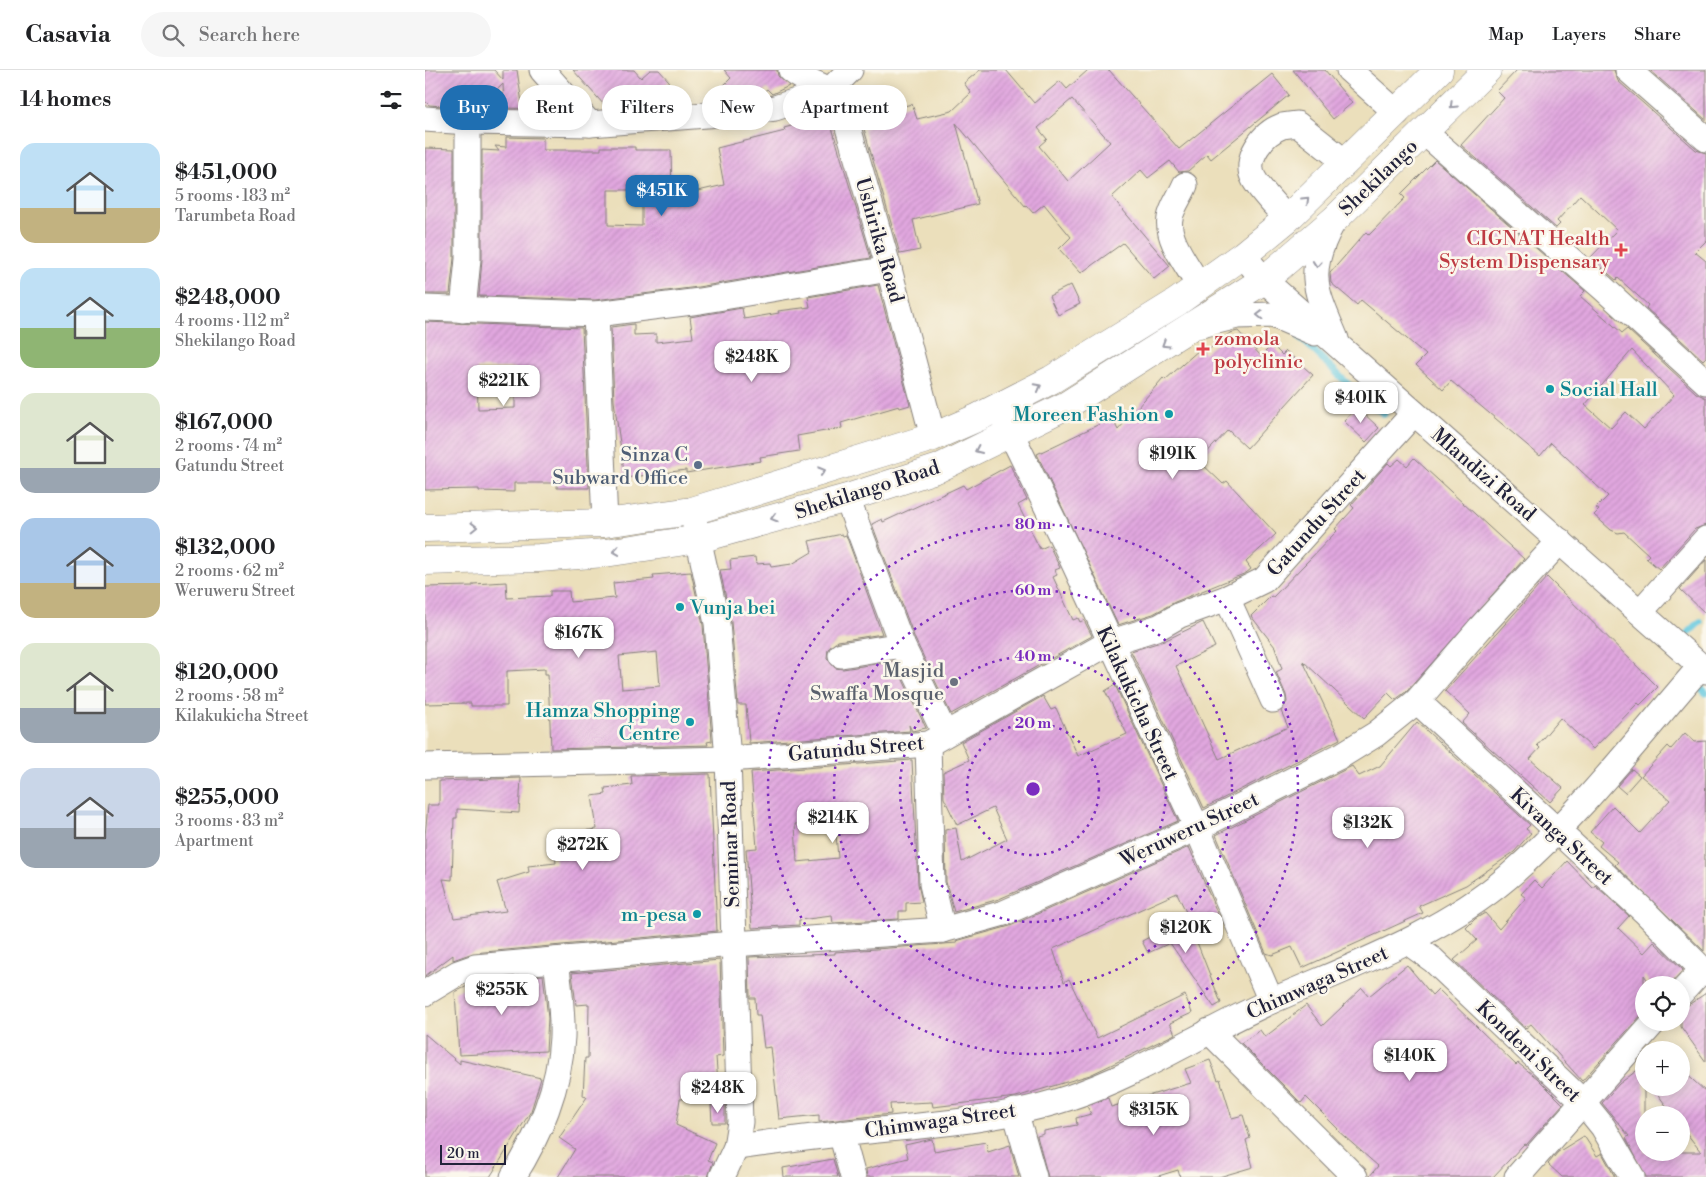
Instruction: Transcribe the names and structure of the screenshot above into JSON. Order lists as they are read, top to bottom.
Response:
{
  "streets": {
    "main road": ["Shekilango", "Shekilango Road"],
    "street": [
      "Ushirika Road",
      "Mlandizi Road",
      "Gatundu Street",
      "Kilakukicha Street",
      "Weruweru Street",
      "Kivanga Street",
      "Seminar Road",
      "Chimwaga Street",
      "Kondeni Street"
    ]
  },
  "crossings": [
    ["Shekilango", "Mlandizi Road"],
    ["Shekilango", "Shekilango Road"],
    ["Ushirika Road", "Shekilango Road"],
    ["Mlandizi Road", "Shekilango Road"],
    ["Mlandizi Road", "Gatundu Street"],
    ["Mlandizi Road", "Weruweru Street"],
    ["Mlandizi Road", "Chimwaga Street"],
    ["Shekilango Road", "Kilakukicha Street"],
    ["Shekilango Road", "Seminar Road"],
    ["Gatundu Street", "Kilakukicha Street"],
    ["Gatundu Street", "Seminar Road"],
    ["Kilakukicha Street", "Weruweru Street"],
    ["Kilakukicha Street", "Chimwaga Street"],
    ["Weruweru Street", "Kivanga Street"],
    ["Weruweru Street", "Seminar Road"],
    ["Kivanga Street", "Chimwaga Street"],
    ["Seminar Road", "Chimwaga Street"],
    ["Chimwaga Street", "Kondeni Street"]
  ],
  "places": {
    "health": ["CIGNAT Health System Dispensary", "zomola polyclinic"],
    "other": [
      "Social Hall",
      "Moreen Fashion",
      "Sinza C Subward Office",
      "Vunja bei",
      "Masjid Swaffa Mosque",
      "Hamza Shopping Centre",
      "m-pesa"
    ]
  },
  "scale_bar": "20 m",
  "page": {
    "header": "Casavia",
    "search": "Search here",
    "nav": ["Map", "Layers", "Share"],
    "heading": "14 homes",
    "chip": [
      "Buy",
      "Rent",
      "Filters",
      "New",
      "Apartment"
    ],
    "list": [
      {
        "name": "$451,000",
        "note": "5 rooms · 183 m² · Tarumbeta Road"
      },
      {
        "name": "$248,000",
        "note": "4 rooms · 112 m² · Shekilango Road"
      },
      {
        "name": "$167,000",
        "note": "2 rooms · 74 m² · Gatundu Street"
      },
      {
        "name": "$132,000",
        "note": "2 rooms · 62 m² · Weruweru Street"
      },
      {
        "name": "$120,000",
        "note": "2 rooms · 58 m² · Kilakukicha Street"
      },
      {
        "name": "$255,000",
        "note": "3 rooms · 83 m² · Apartment"
      }
    ],
    "price": [
      "$451K",
      "$248K",
      "$221K",
      "$401K",
      "$191K",
      "$167K",
      "$214K",
      "$132K",
      "$272K",
      "$120K",
      "$255K",
      "$140K",
      "$248K",
      "$315K"
    ],
    "map_buttons": ["+", "−"],
    "scale": "20 m"
  },
  "rings": [
    "80 m",
    "60 m",
    "40 m",
    "20 m"
  ]
}
